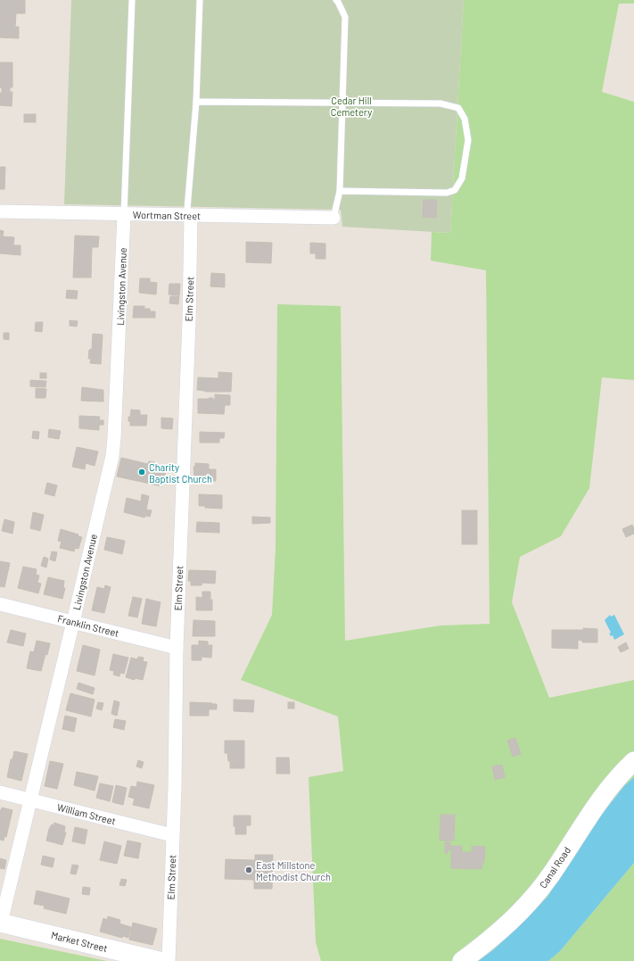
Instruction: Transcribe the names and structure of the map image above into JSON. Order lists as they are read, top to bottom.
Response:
{
  "streets": {
    "street": [
      "Wortman Street",
      "Livingston Avenue",
      "Elm Street",
      "Franklin Street",
      "William Street",
      "Canal Road",
      "Market Street"
    ]
  },
  "crossings": [
    ["Wortman Street", "Livingston Avenue"],
    ["Wortman Street", "Elm Street"],
    ["Livingston Avenue", "Franklin Street"],
    ["Livingston Avenue", "William Street"],
    ["Livingston Avenue", "Market Street"],
    ["Elm Street", "Franklin Street"],
    ["Elm Street", "William Street"]
  ],
  "parks": ["Cedar Hill Cemetery"],
  "places": ["Charity Baptist Church", "East Millstone Methodist Church"]
}
